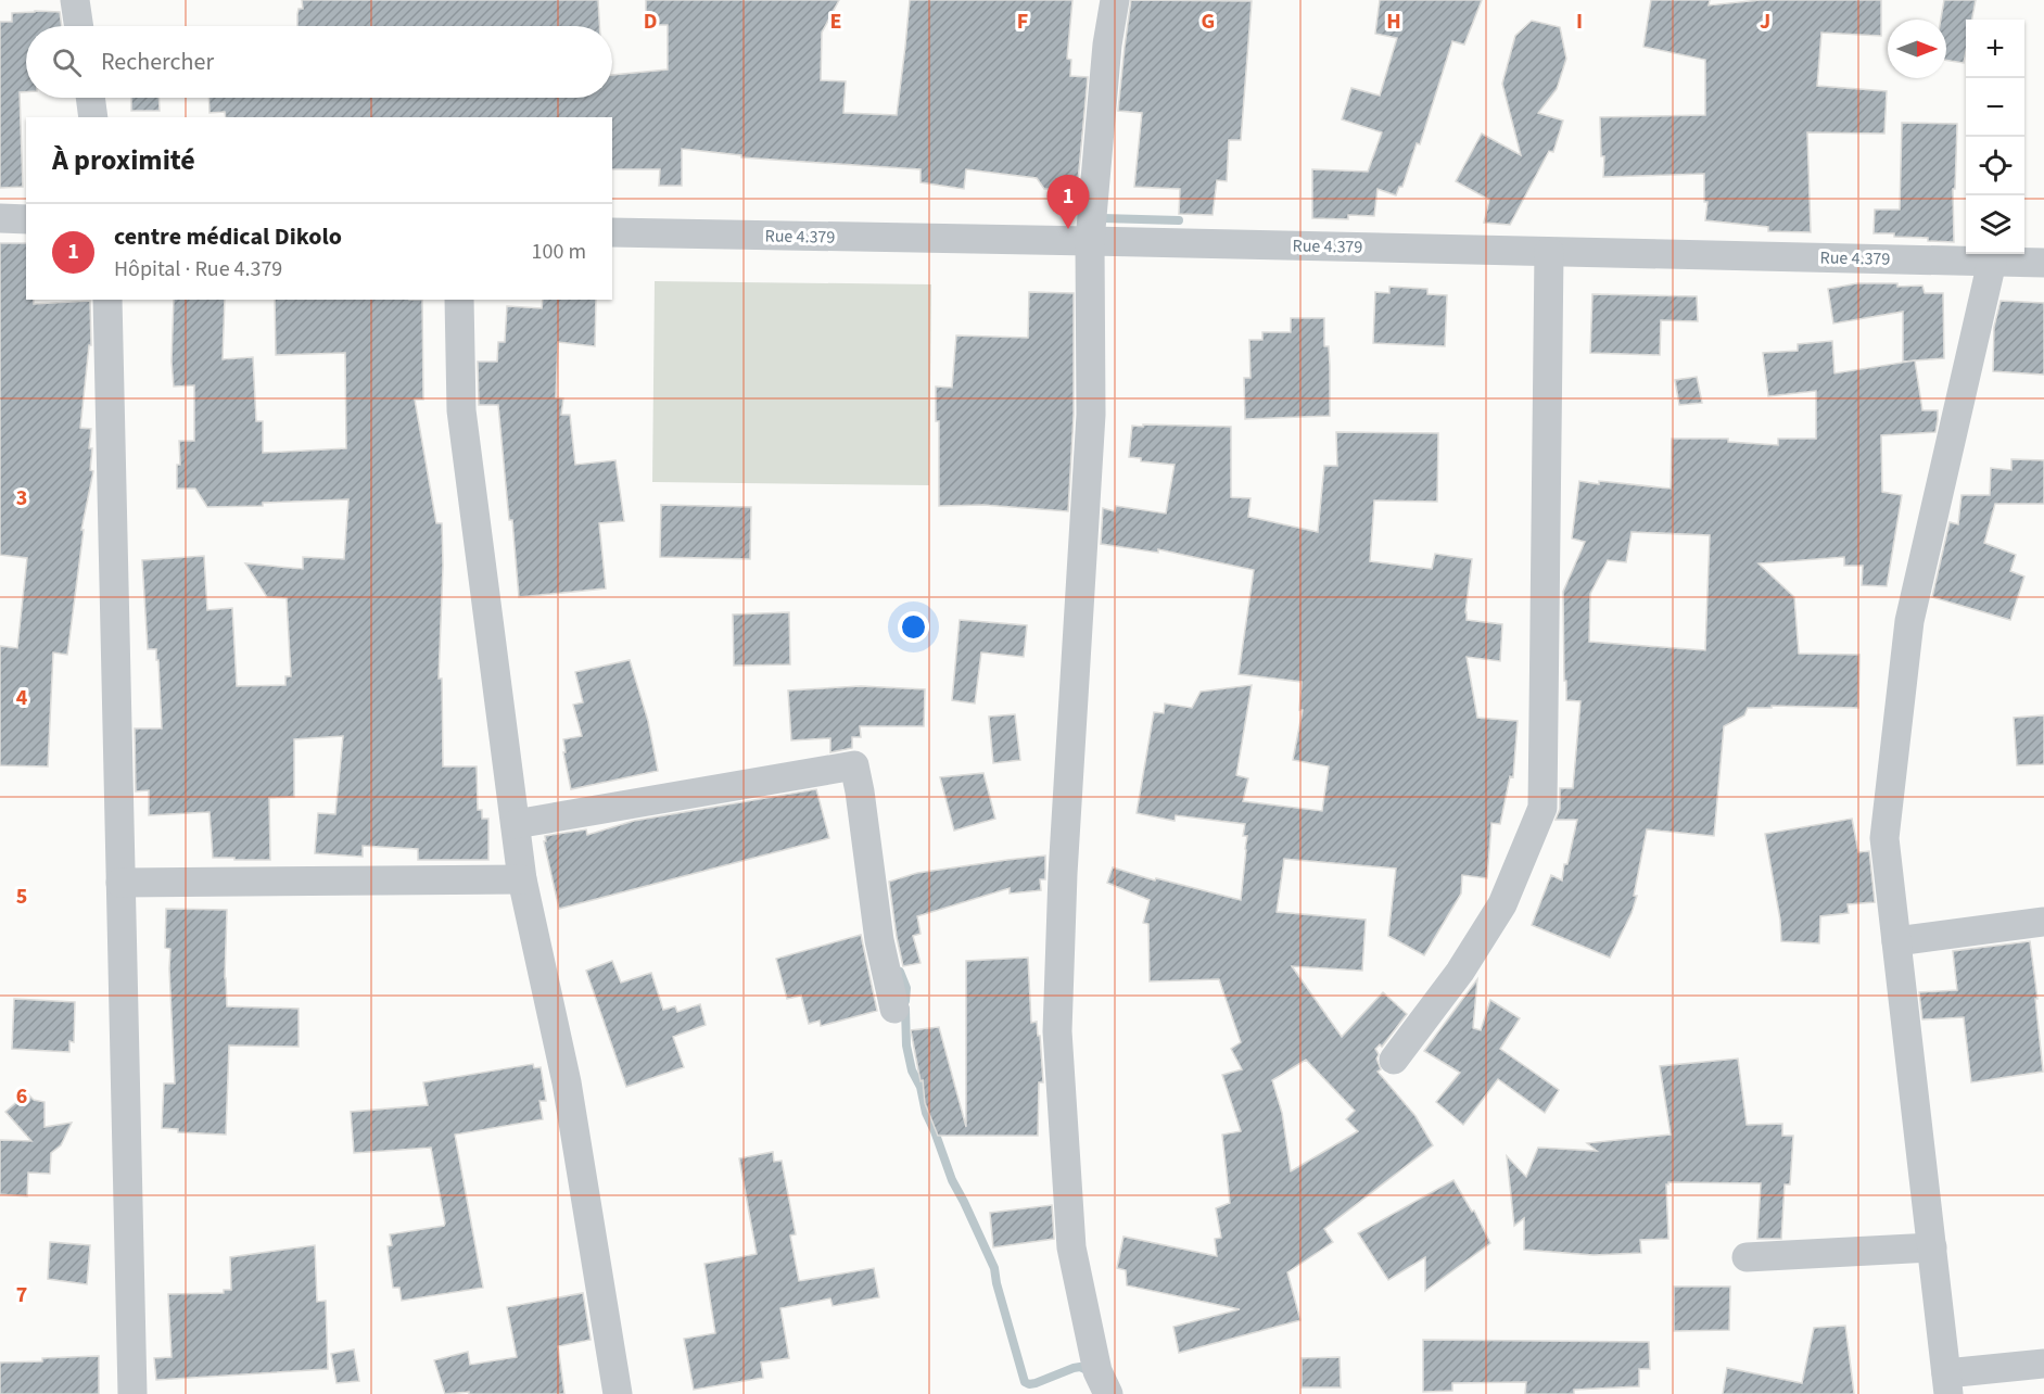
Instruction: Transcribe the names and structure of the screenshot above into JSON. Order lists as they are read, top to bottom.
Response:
{
  "streets": {
    "street": ["Rue 4.379"]
  },
  "north": "right",
  "page": {
    "map_buttons": ["+", "−"],
    "search": "Rechercher",
    "heading": "À proximité",
    "pins": "1",
    "list": [
      {
        "mark": "1",
        "name": "centre médical Dikolo",
        "note": "Hôpital · Rue 4.379",
        "value": "100 m"
      }
    ]
  },
  "grid": {
    "columns": [
      "D",
      "E",
      "F",
      "G",
      "H",
      "I",
      "J"
    ],
    "rows": [
      "3",
      "4",
      "5",
      "6",
      "7"
    ]
  }
}
